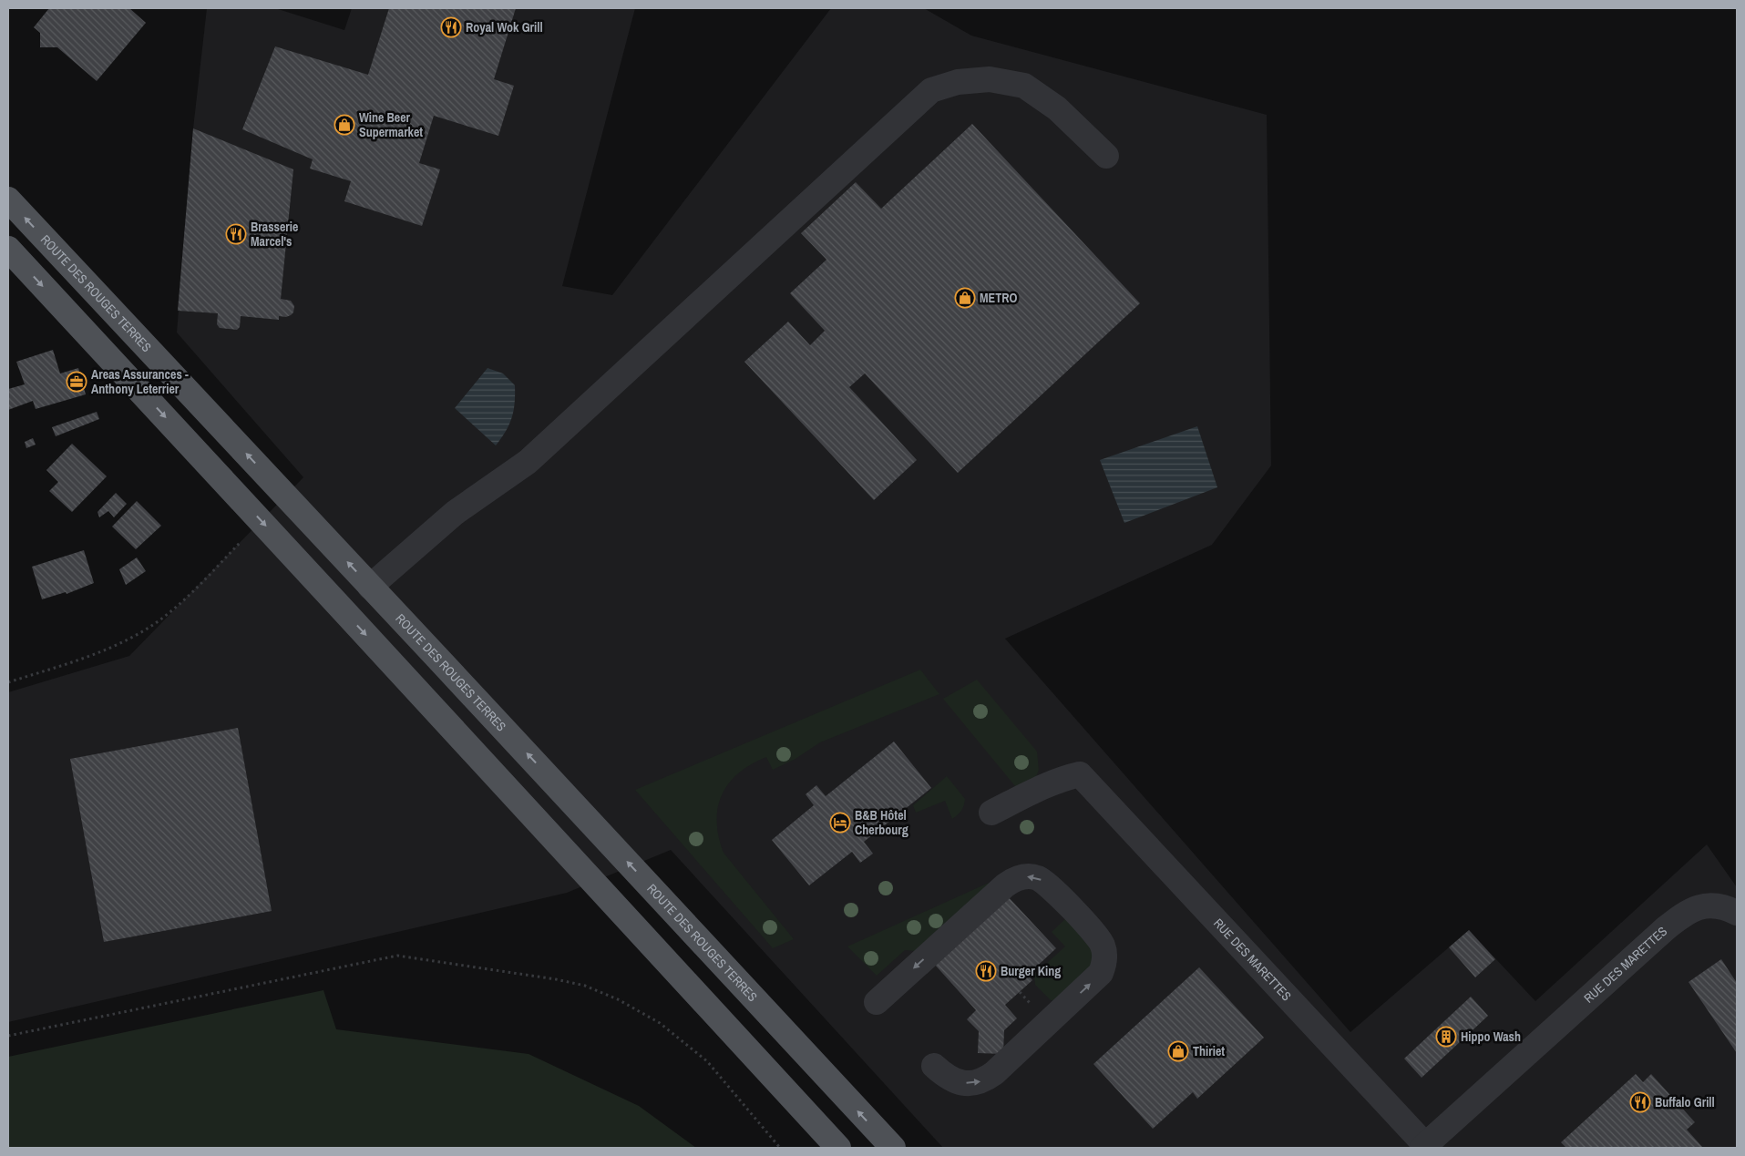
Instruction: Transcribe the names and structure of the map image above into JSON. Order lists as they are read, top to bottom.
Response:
{
  "streets": {
    "main road": ["ROUTE DES ROUGES TERRES"],
    "street": ["RUE DES MARETTES"]
  },
  "places": {
    "restaurant": [
      "Royal Wok Grill",
      "Brasserie Marcel's",
      "Burger King",
      "Buffalo Grill"
    ],
    "shop": ["Wine Beer Supermarket", "METRO", "Thiriet"],
    "office": ["Areas Assurances - Anthony Leterrier"],
    "hotel": ["B&B Hôtel Cherbourg"],
    "building": ["Hippo Wash"]
  }
}
